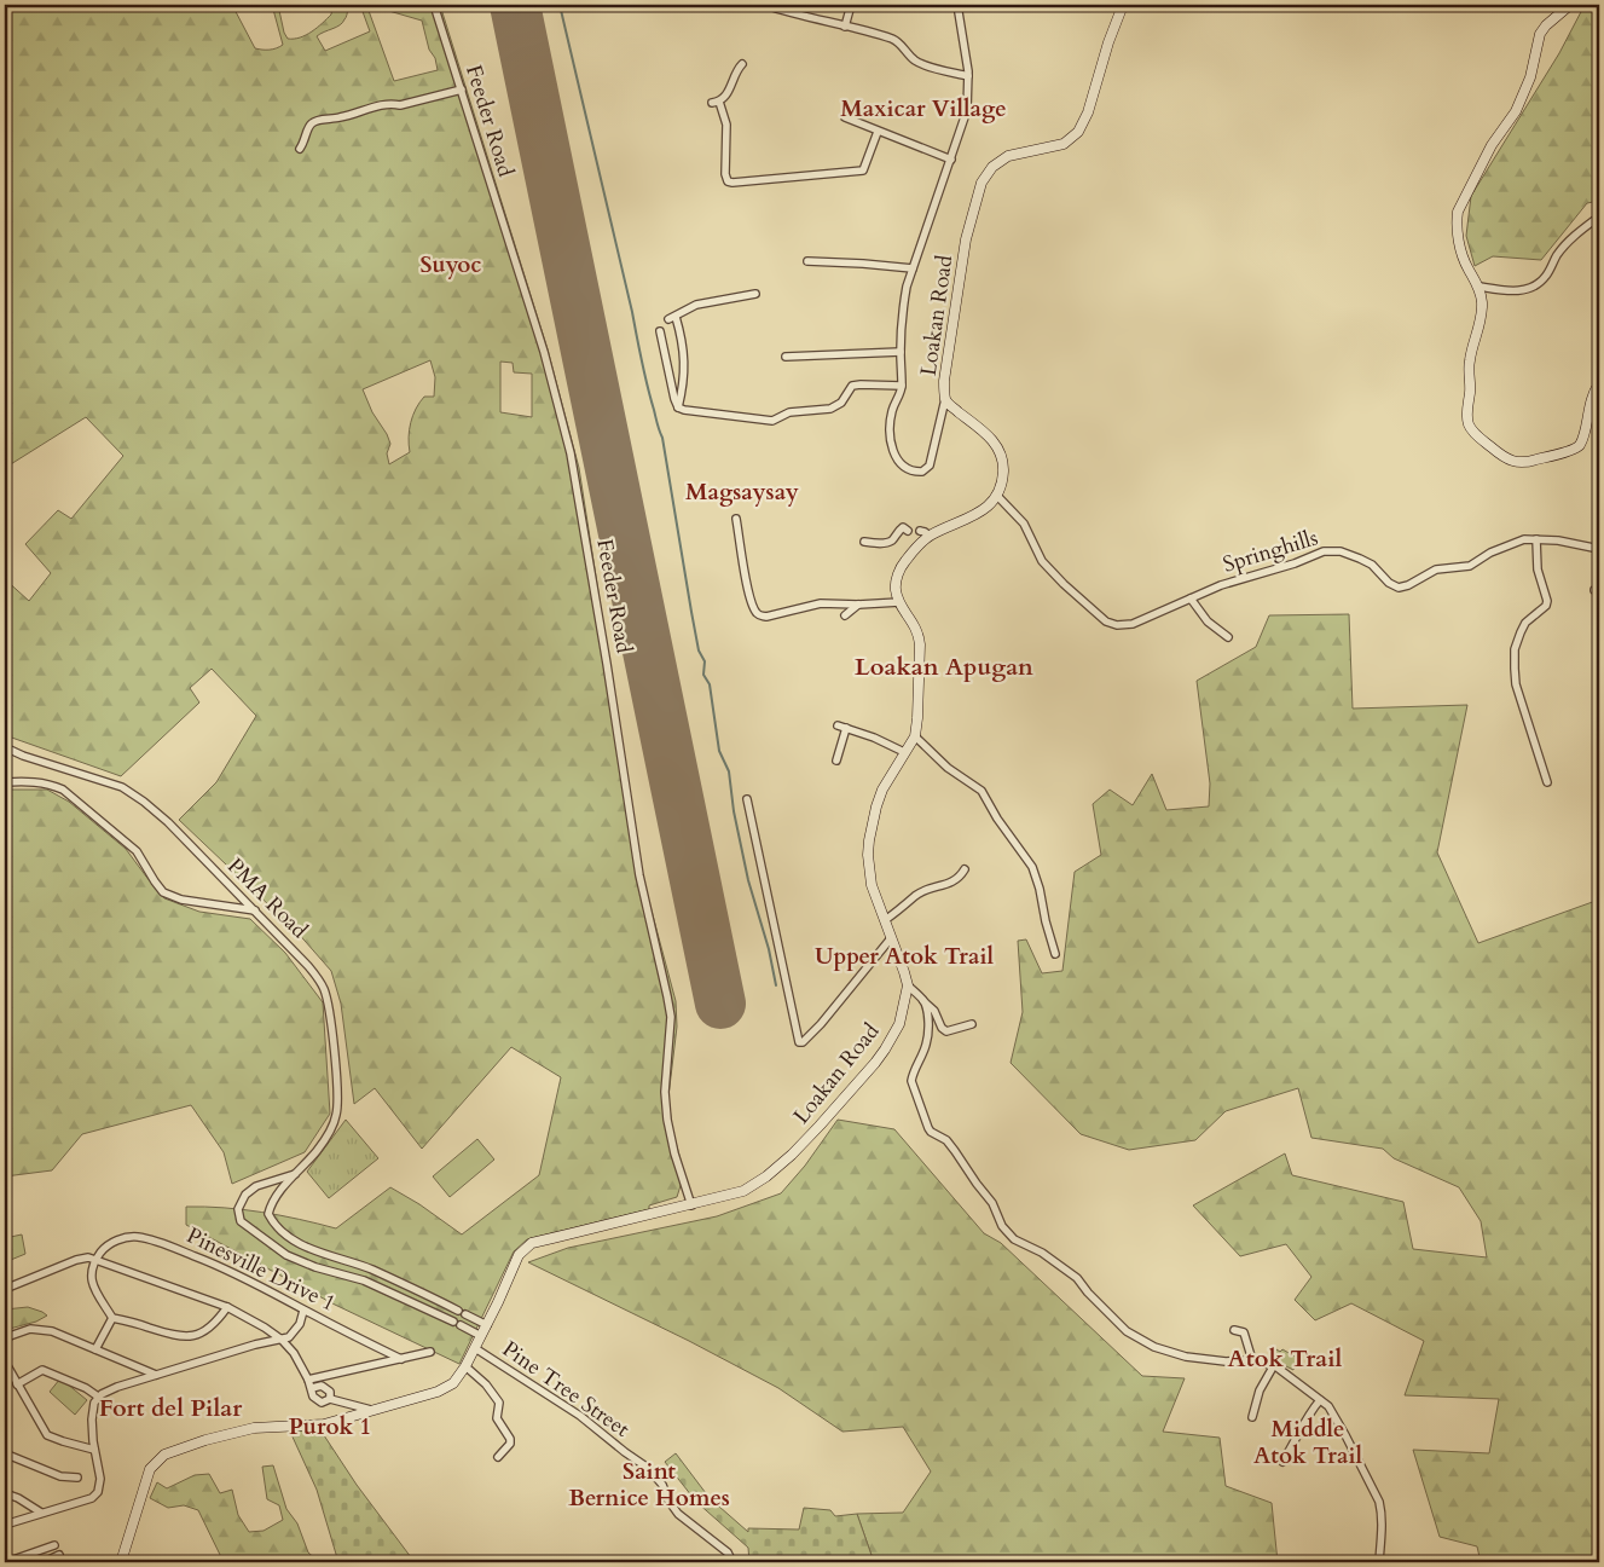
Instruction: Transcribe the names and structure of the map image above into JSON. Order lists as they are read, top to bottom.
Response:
{
  "streets": {
    "main road": ["Loakan Road"],
    "street": [
      "Feeder Road",
      "Springhills",
      "PMA Road",
      "Pinesville Drive 1",
      "Pine Tree Street"
    ]
  },
  "crossings": [
    ["Feeder Road", "Loakan Road"],
    ["Loakan Road", "Springhills"],
    ["Loakan Road", "Pine Tree Street"]
  ],
  "districts": [
    "Maxicar Village",
    "Suyoc",
    "Magsaysay",
    "Loakan Apugan",
    "Upper Atok Trail",
    "Atok Trail",
    "Fort del Pilar",
    "Purok 1",
    "Middle Atok Trail",
    "Saint Bernice Homes"
  ]
}
